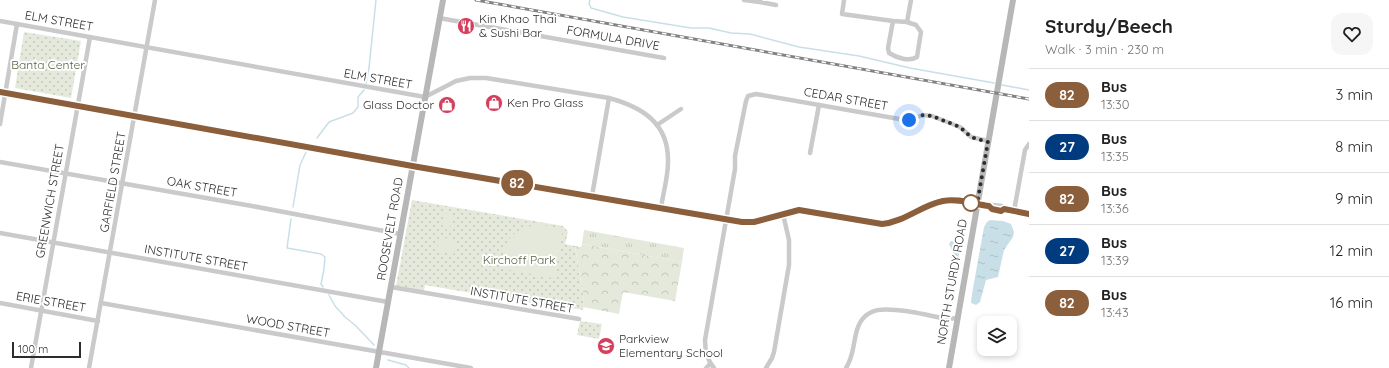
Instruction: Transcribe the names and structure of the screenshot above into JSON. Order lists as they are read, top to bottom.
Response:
{
  "streets": {
    "street": [
      "ELM STREET",
      "FORMULA DRIVE",
      "CEDAR STREET",
      "GARFIELD STREET",
      "OAK STREET",
      "GREENWICH STREET",
      "ROOSEVELT ROAD",
      "INSTITUTE STREET",
      "NORTH STURDY ROAD",
      "ERIE STREET",
      "WOOD STREET"
    ]
  },
  "crossings": [
    ["ELM STREET", "GARFIELD STREET"],
    ["ELM STREET", "GREENWICH STREET"],
    ["ELM STREET", "ROOSEVELT ROAD"],
    ["FORMULA DRIVE", "ROOSEVELT ROAD"],
    ["CEDAR STREET", "NORTH STURDY ROAD"],
    ["GARFIELD STREET", "OAK STREET"],
    ["GARFIELD STREET", "INSTITUTE STREET"],
    ["GARFIELD STREET", "ERIE STREET"],
    ["GARFIELD STREET", "WOOD STREET"],
    ["OAK STREET", "GREENWICH STREET"],
    ["OAK STREET", "ROOSEVELT ROAD"],
    ["GREENWICH STREET", "INSTITUTE STREET"],
    ["GREENWICH STREET", "ERIE STREET"],
    ["ROOSEVELT ROAD", "INSTITUTE STREET"],
    ["ROOSEVELT ROAD", "WOOD STREET"]
  ],
  "parks": ["Banta Center", "Kirchoff Park"],
  "places": {
    "restaurant": ["Kin Khao Thai & Sushi Bar"],
    "shop": ["Ken Pro Glass", "Glass Doctor"],
    "school or university": ["Parkview Elementary School"]
  },
  "lines": ["bus line 82"],
  "scale_bar": "100 m",
  "page": {
    "on_map": "82",
    "heading": ["Sturdy/Beech", "Walk · 3 min · 230 m"],
    "list": [
      {
        "mark": "82",
        "name": "Bus",
        "note": "13:30",
        "value": "3 min"
      },
      {
        "mark": "27",
        "name": "Bus",
        "note": "13:35",
        "value": "8 min"
      },
      {
        "mark": "82",
        "name": "Bus",
        "note": "13:36",
        "value": "9 min"
      },
      {
        "mark": "27",
        "name": "Bus",
        "note": "13:39",
        "value": "12 min"
      },
      {
        "mark": "82",
        "name": "Bus",
        "note": "13:43",
        "value": "16 min"
      }
    ],
    "scale": "100 m"
  }
}
